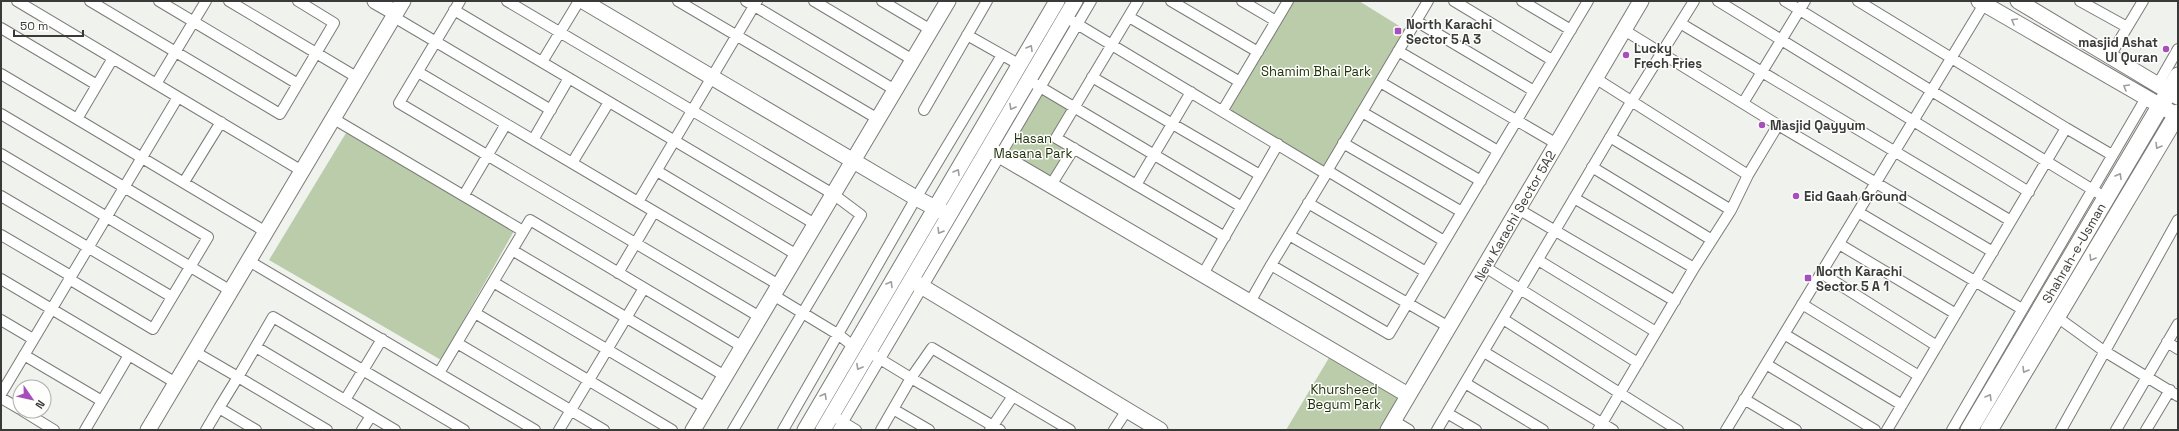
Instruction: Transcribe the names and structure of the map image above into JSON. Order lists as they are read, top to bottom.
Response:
{
  "streets": {
    "main road": ["Shahrah-e-Usman"],
    "street": ["New Karachi Sector 5A2"]
  },
  "parks": ["Shamim Bhai Park", "Hasan Masana Park", "Khursheed Begum Park"],
  "places": {
    "transit": ["North Karachi Sector 5 A 3", "North Karachi Sector 5 A 1"],
    "other": [
      "masjid Ashat Ul Quran",
      "Lucky Frech Fries",
      "Masjid Qayyum",
      "Eid Gaah Ground"
    ]
  },
  "scale_bar": "50 m",
  "north": "bottom right"
}
